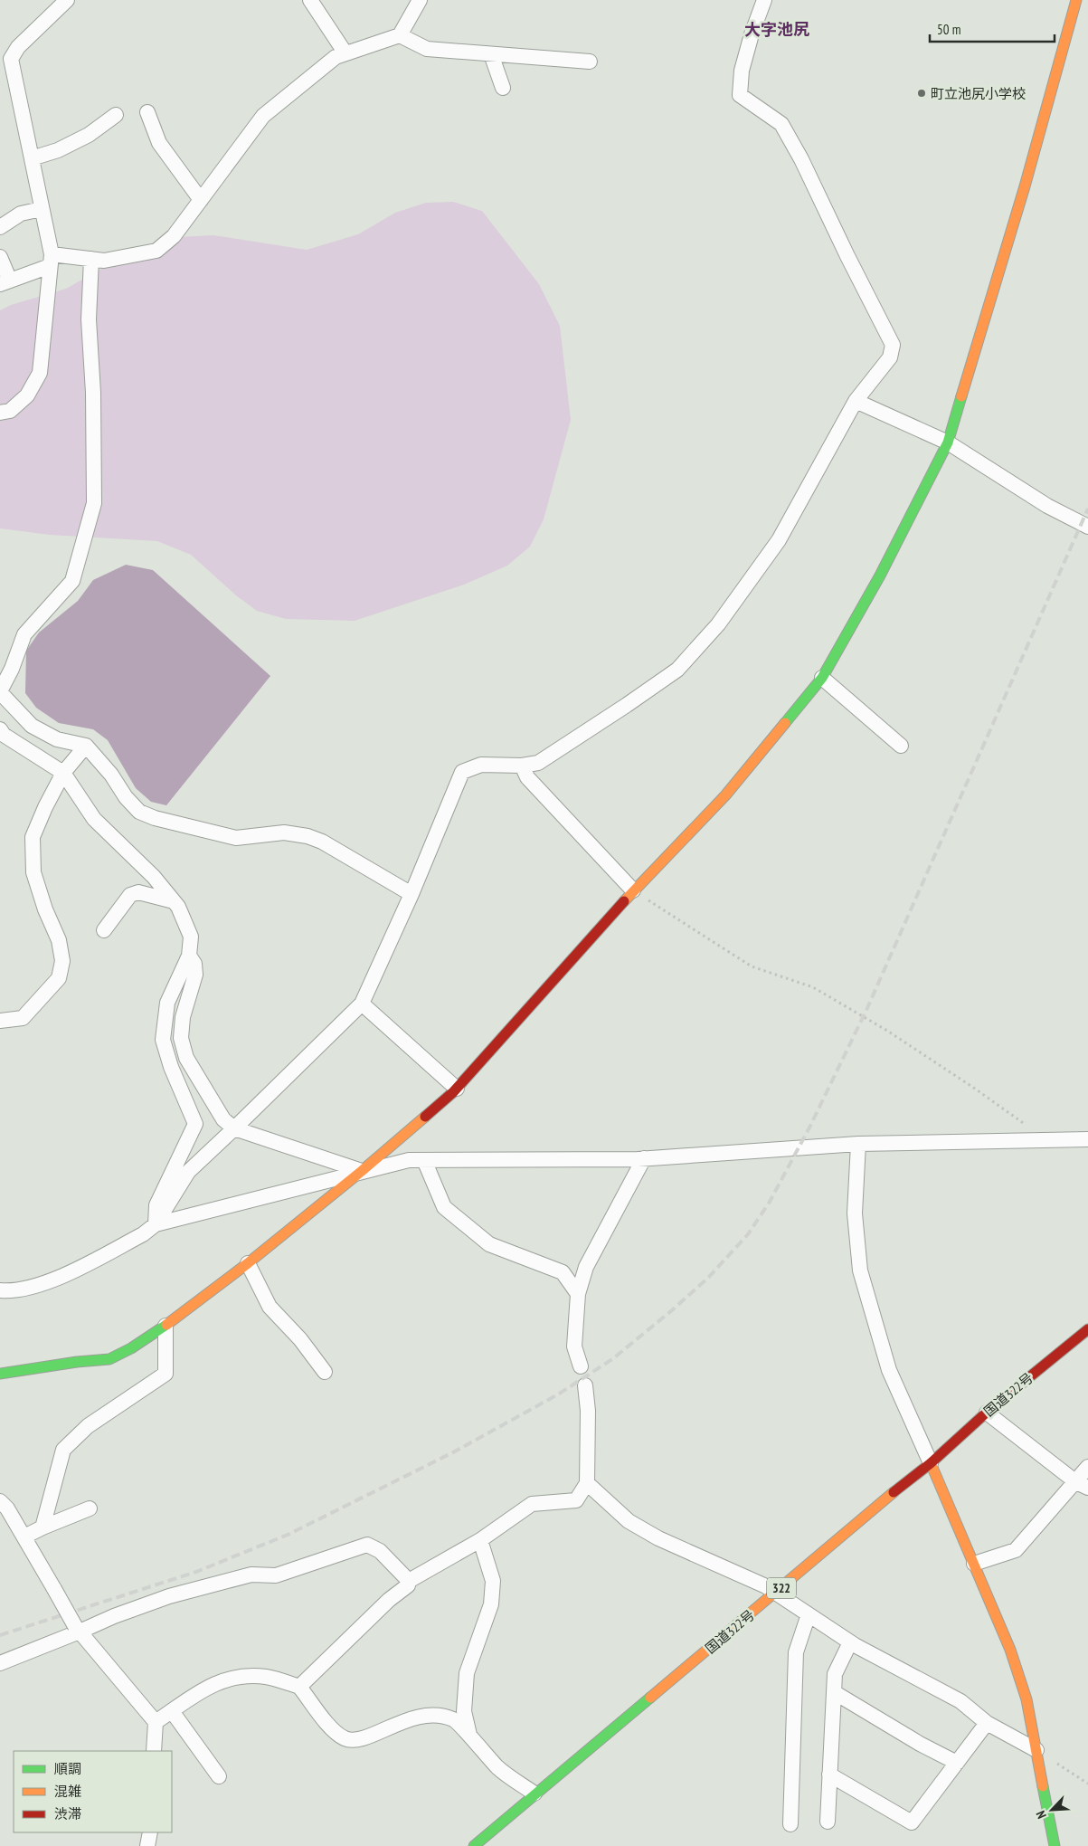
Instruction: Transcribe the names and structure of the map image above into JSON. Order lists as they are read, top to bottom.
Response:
{
  "streets": {
    "main road": ["国道322号", "322"]
  },
  "districts": ["大字池尻"],
  "places": ["町立池尻小学校"],
  "legend": ["順調", "混雑", "渋滞"],
  "scale_bar": "50 m",
  "north": "bottom left"
}
